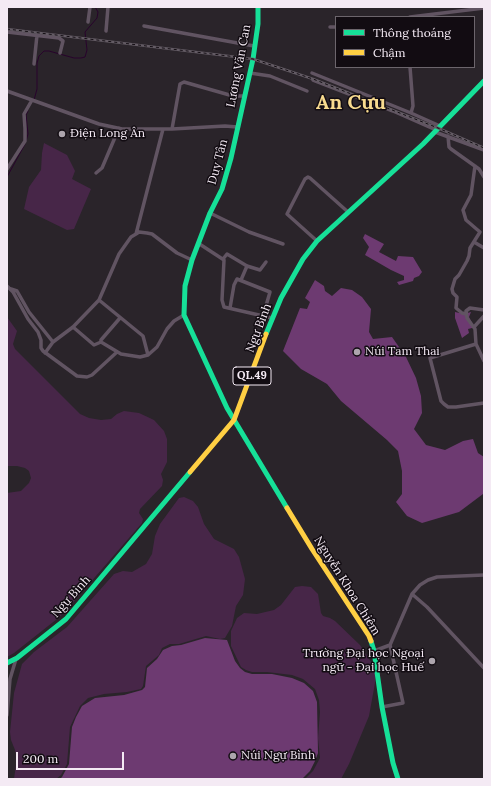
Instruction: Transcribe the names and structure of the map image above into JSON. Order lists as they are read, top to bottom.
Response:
{
  "streets": {
    "main road": [
      "Lương Văn Can",
      "Duy Tân",
      "Ngự Bình",
      "QL.49",
      "Nguyễn Khoa Chiêm"
    ]
  },
  "crossings": [
    ["Lương Văn Can", "Duy Tân"],
    ["Duy Tân", "Ngự Bình"],
    ["Duy Tân", "Nguyễn Khoa Chiêm"],
    ["Ngự Bình", "Nguyễn Khoa Chiêm"]
  ],
  "districts": ["An Cựu"],
  "places": [
    "Điện Long Ân",
    "Núi Tam Thai",
    "Trường Đại học Ngoại ngữ - Đại học Huế",
    "Núi Ngự Bình"
  ],
  "legend": ["Thông thoáng", "Chậm"],
  "scale_bar": "200 m"
}
